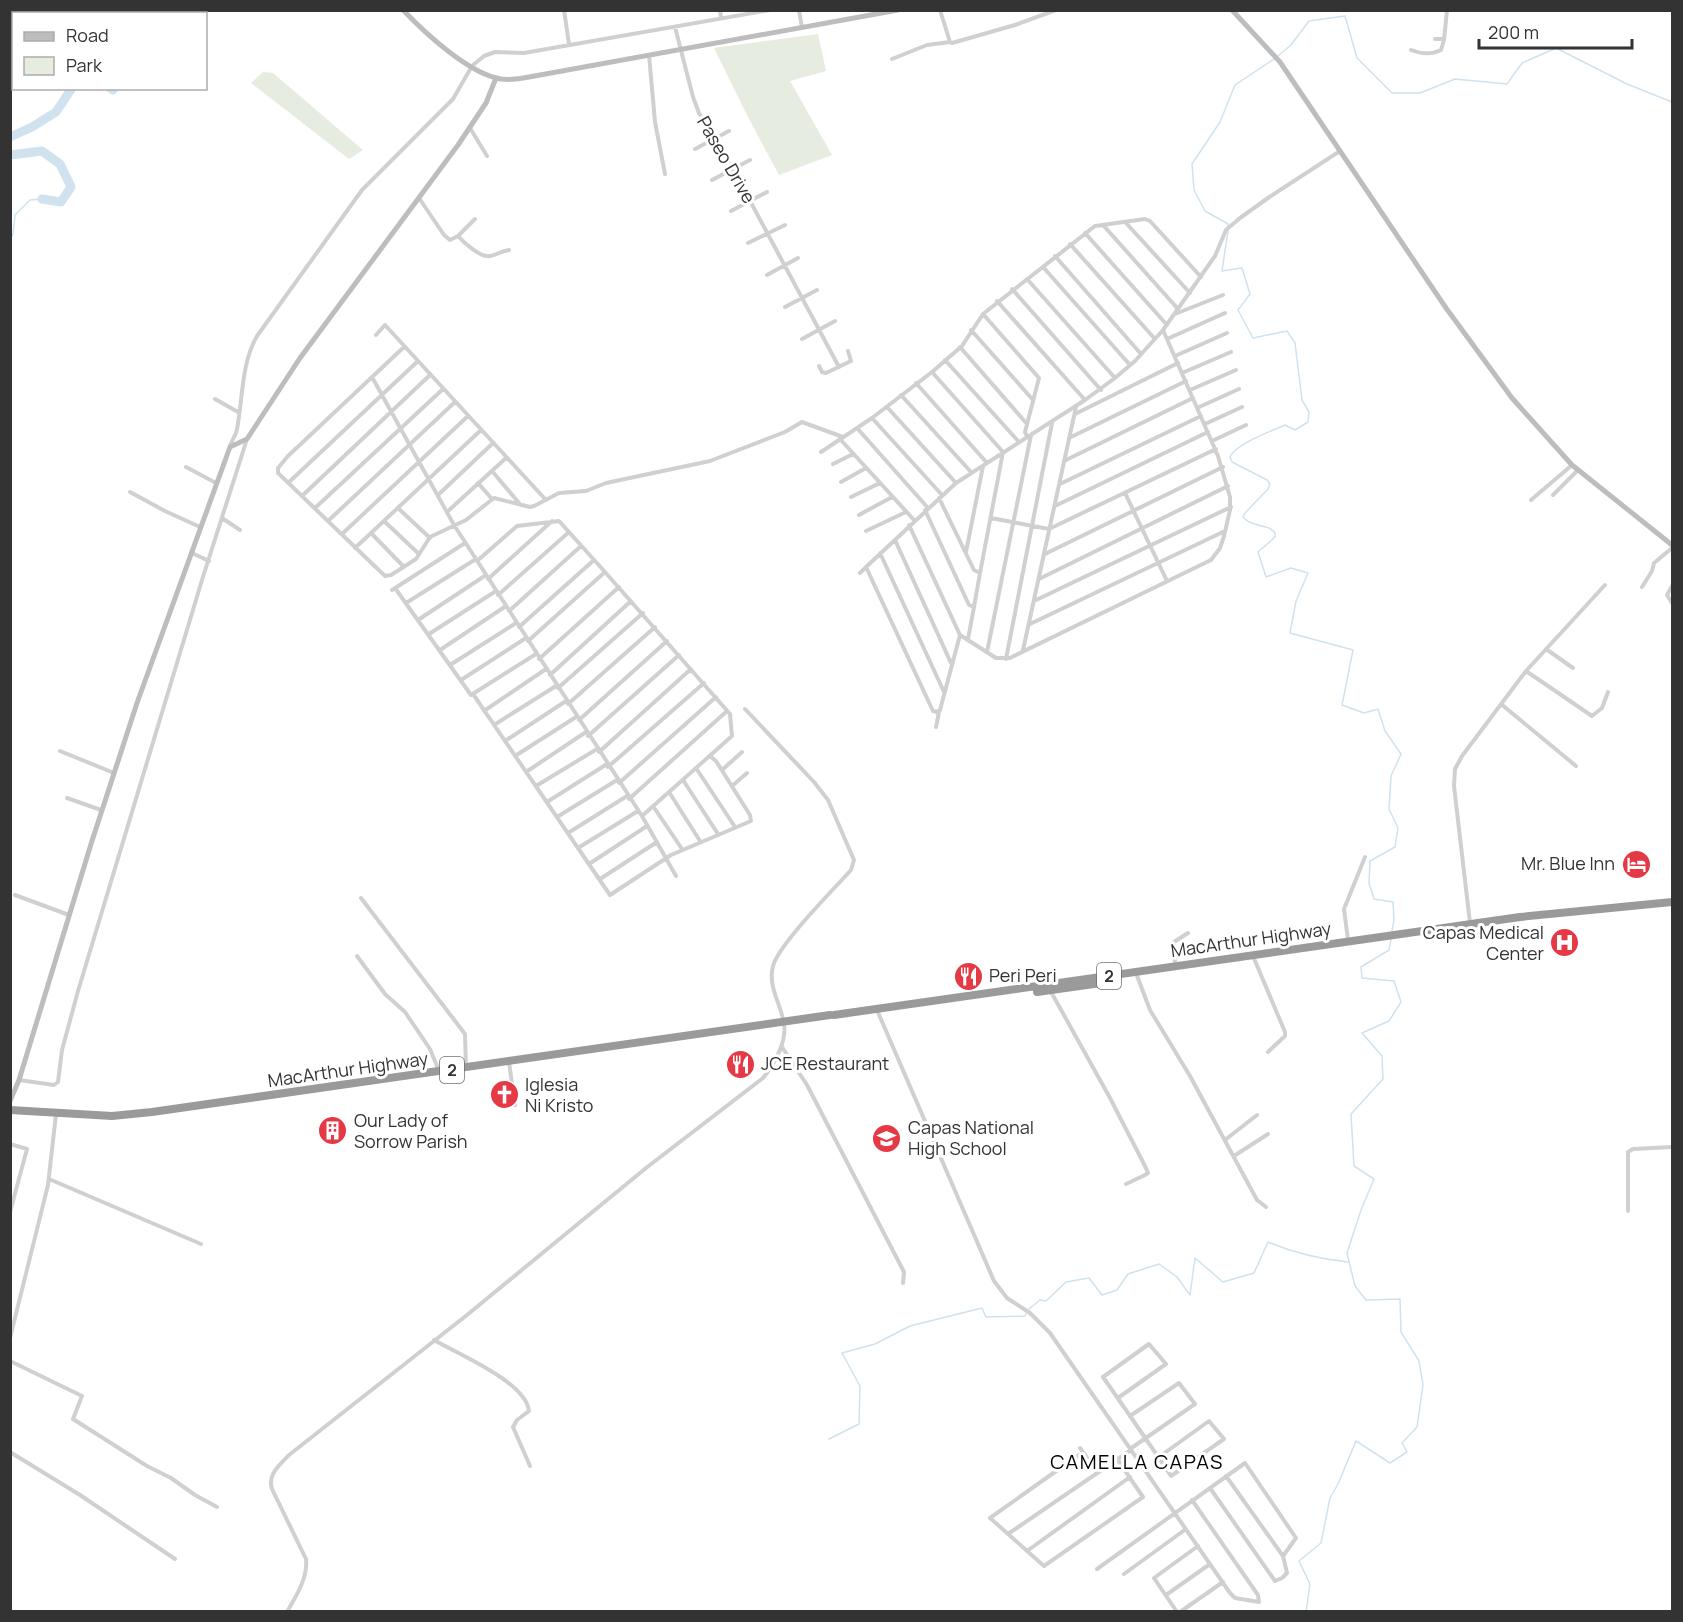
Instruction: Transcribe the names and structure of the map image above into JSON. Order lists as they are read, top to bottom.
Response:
{
  "streets": {
    "highway": ["MacArthur Highway", "2"],
    "street": ["Paseo Drive"]
  },
  "districts": ["CAMELLA CAPAS"],
  "places": {
    "hotel": ["Mr. Blue Inn"],
    "hospital": ["Capas Medical Center"],
    "restaurant": ["Peri Peri", "JCE Restaurant"],
    "church": ["Iglesia Ni Kristo"],
    "building": ["Our Lady of Sorrow Parish"],
    "school or university": ["Capas National High School"]
  },
  "legend": ["Road", "Park"],
  "scale_bar": "200 m"
}
